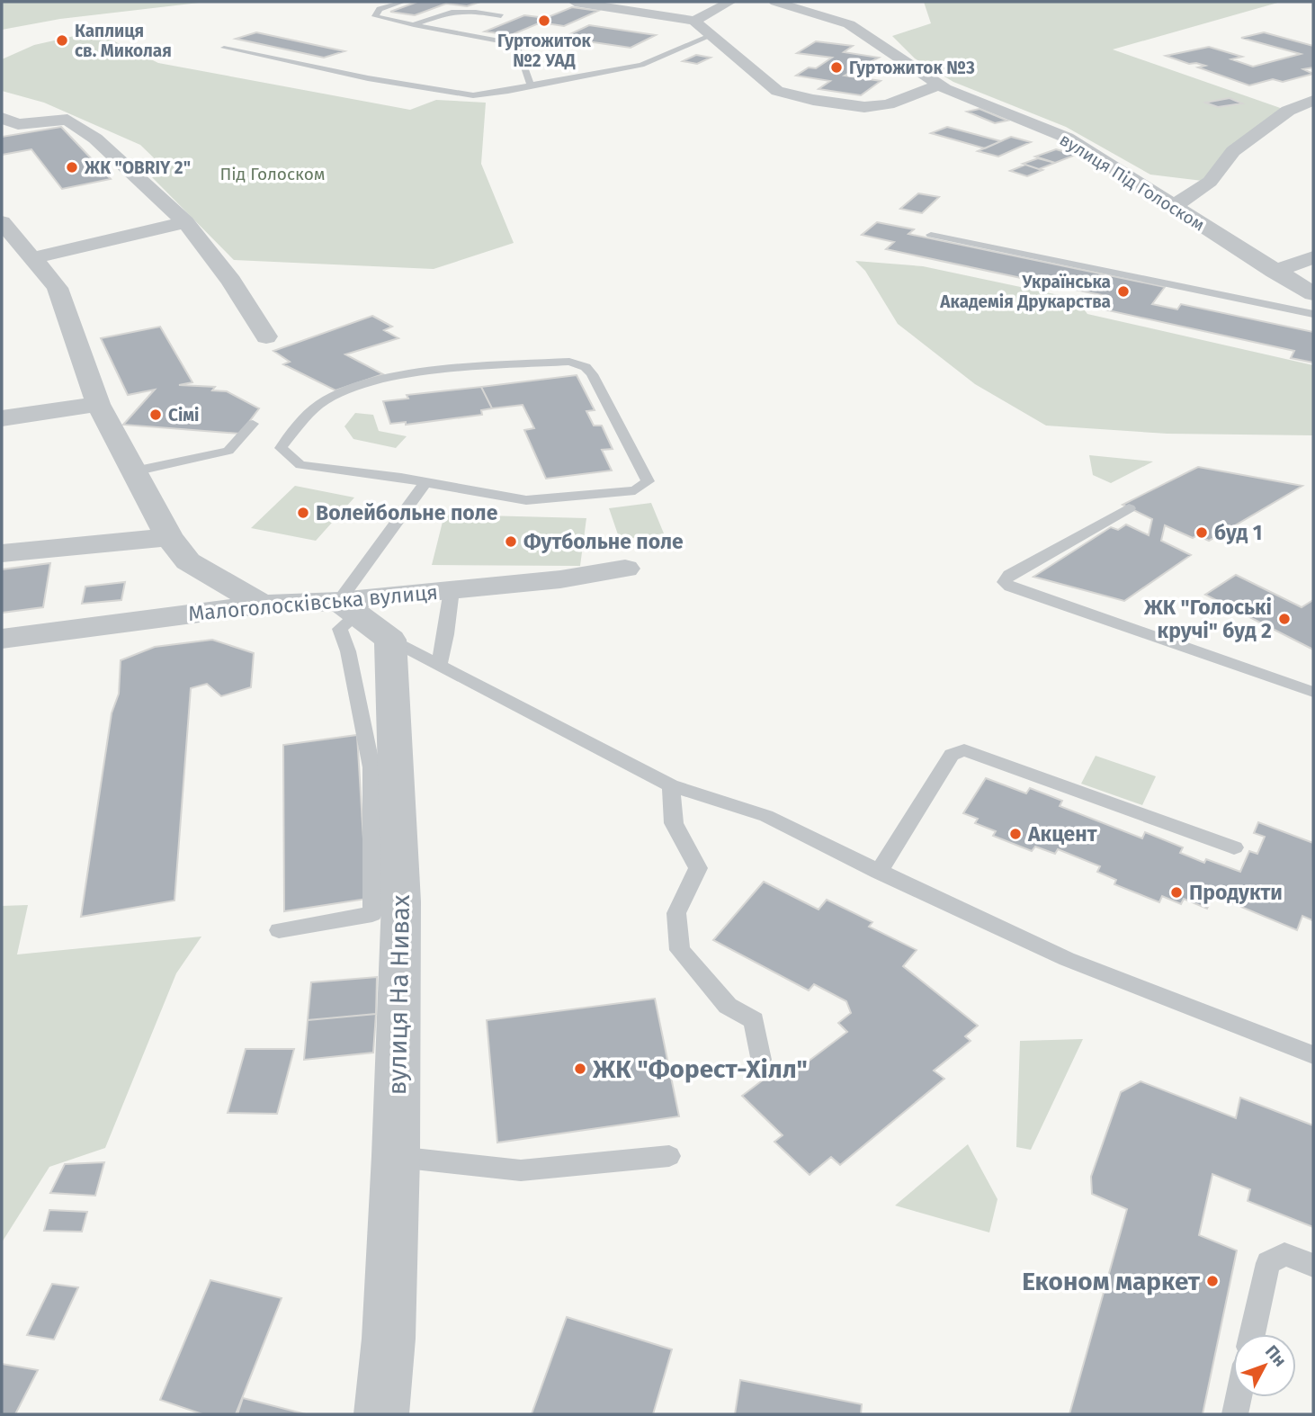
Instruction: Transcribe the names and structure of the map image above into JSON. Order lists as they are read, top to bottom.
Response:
{
  "streets": {
    "street": ["вулиця Під Голоском", "Малоголосківська вулиця", "вулиця На Нивах"]
  },
  "parks": ["Під Голоском"],
  "places": [
    "Гуртожиток №2 УАД",
    "Каплиця св. Миколая",
    "Гуртожиток №3",
    "ЖК \"OBRIY 2\"",
    "Українська Академія Друкарства",
    "Сімі",
    "Волейбольне поле",
    "буд 1",
    "Футбольне поле",
    "ЖК \"Голоські кручі\" буд 2",
    "Акцент",
    "Продукти",
    "ЖК \"Форест-Хілл\"",
    "Економ маркет"
  ],
  "north": "top right"
}
